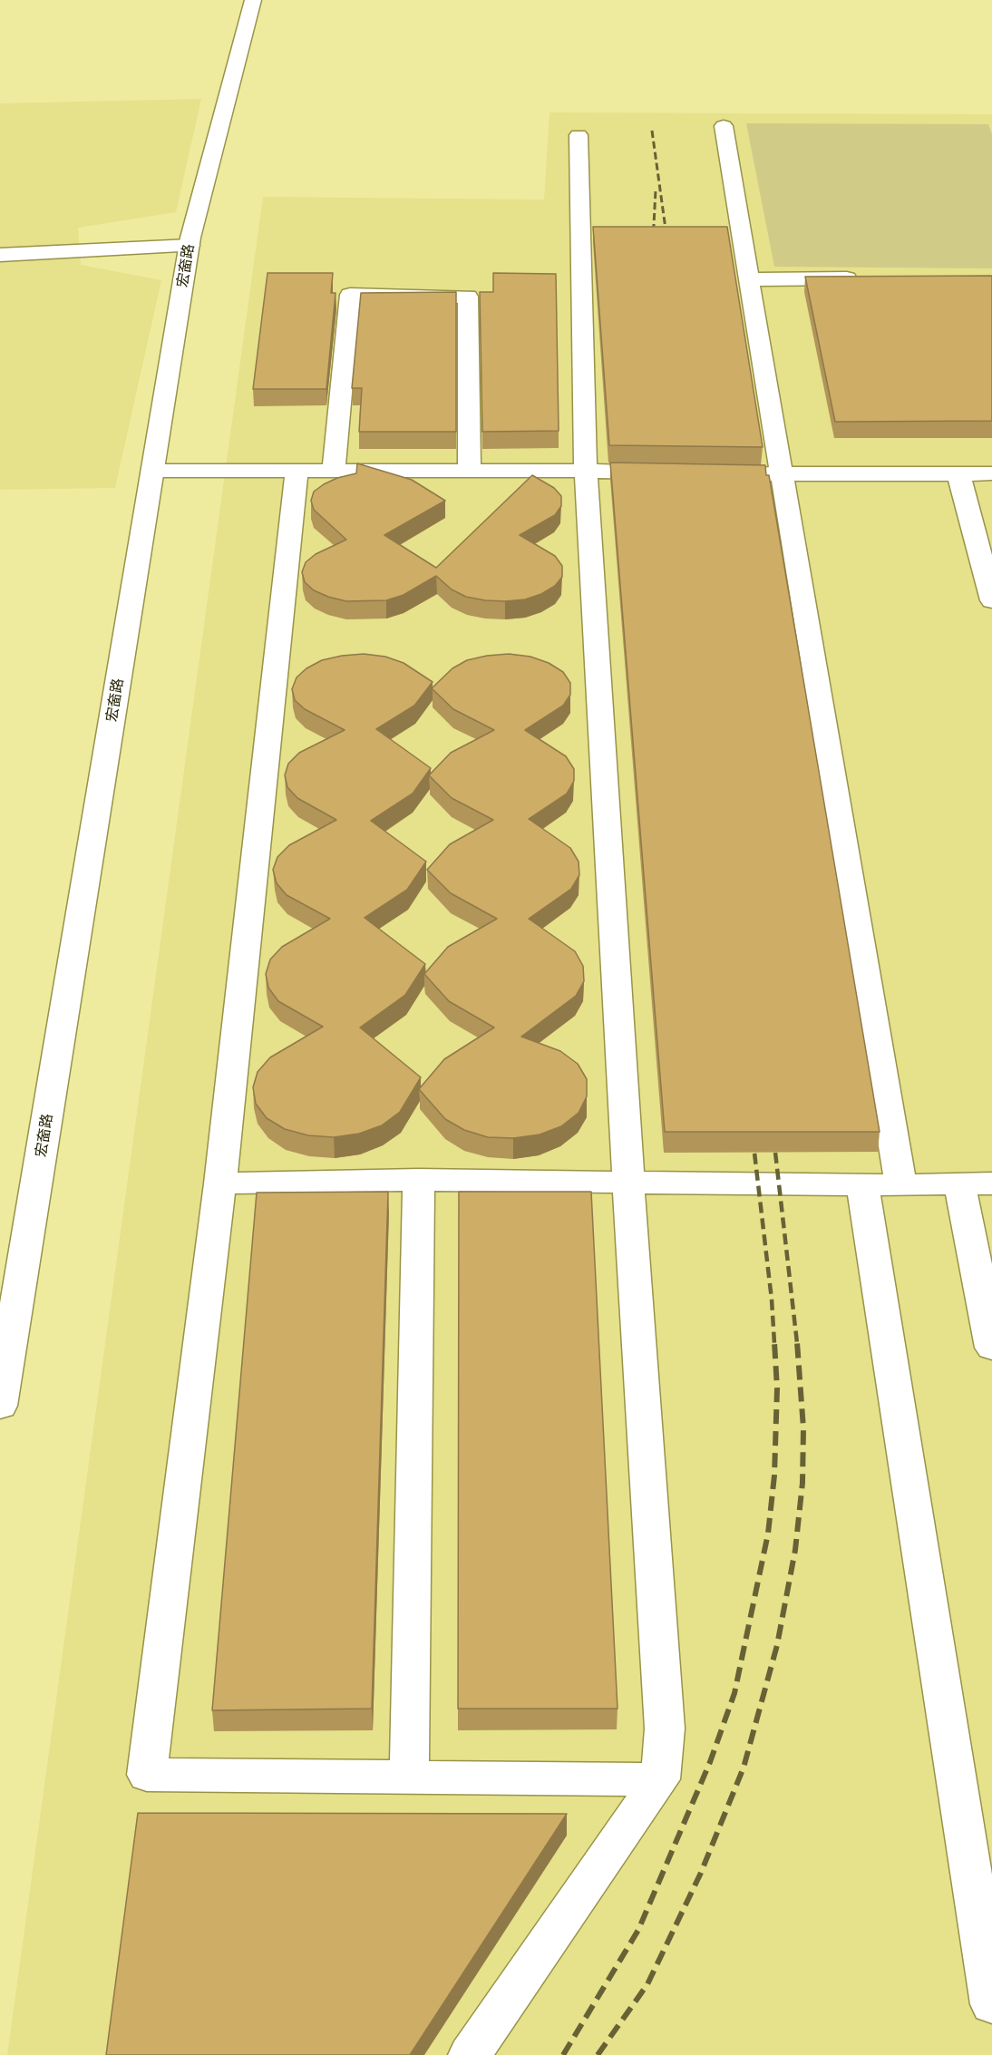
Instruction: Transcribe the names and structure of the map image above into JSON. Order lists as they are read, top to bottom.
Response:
{
  "streets": {
    "street": ["宏奤路"]
  }
}
